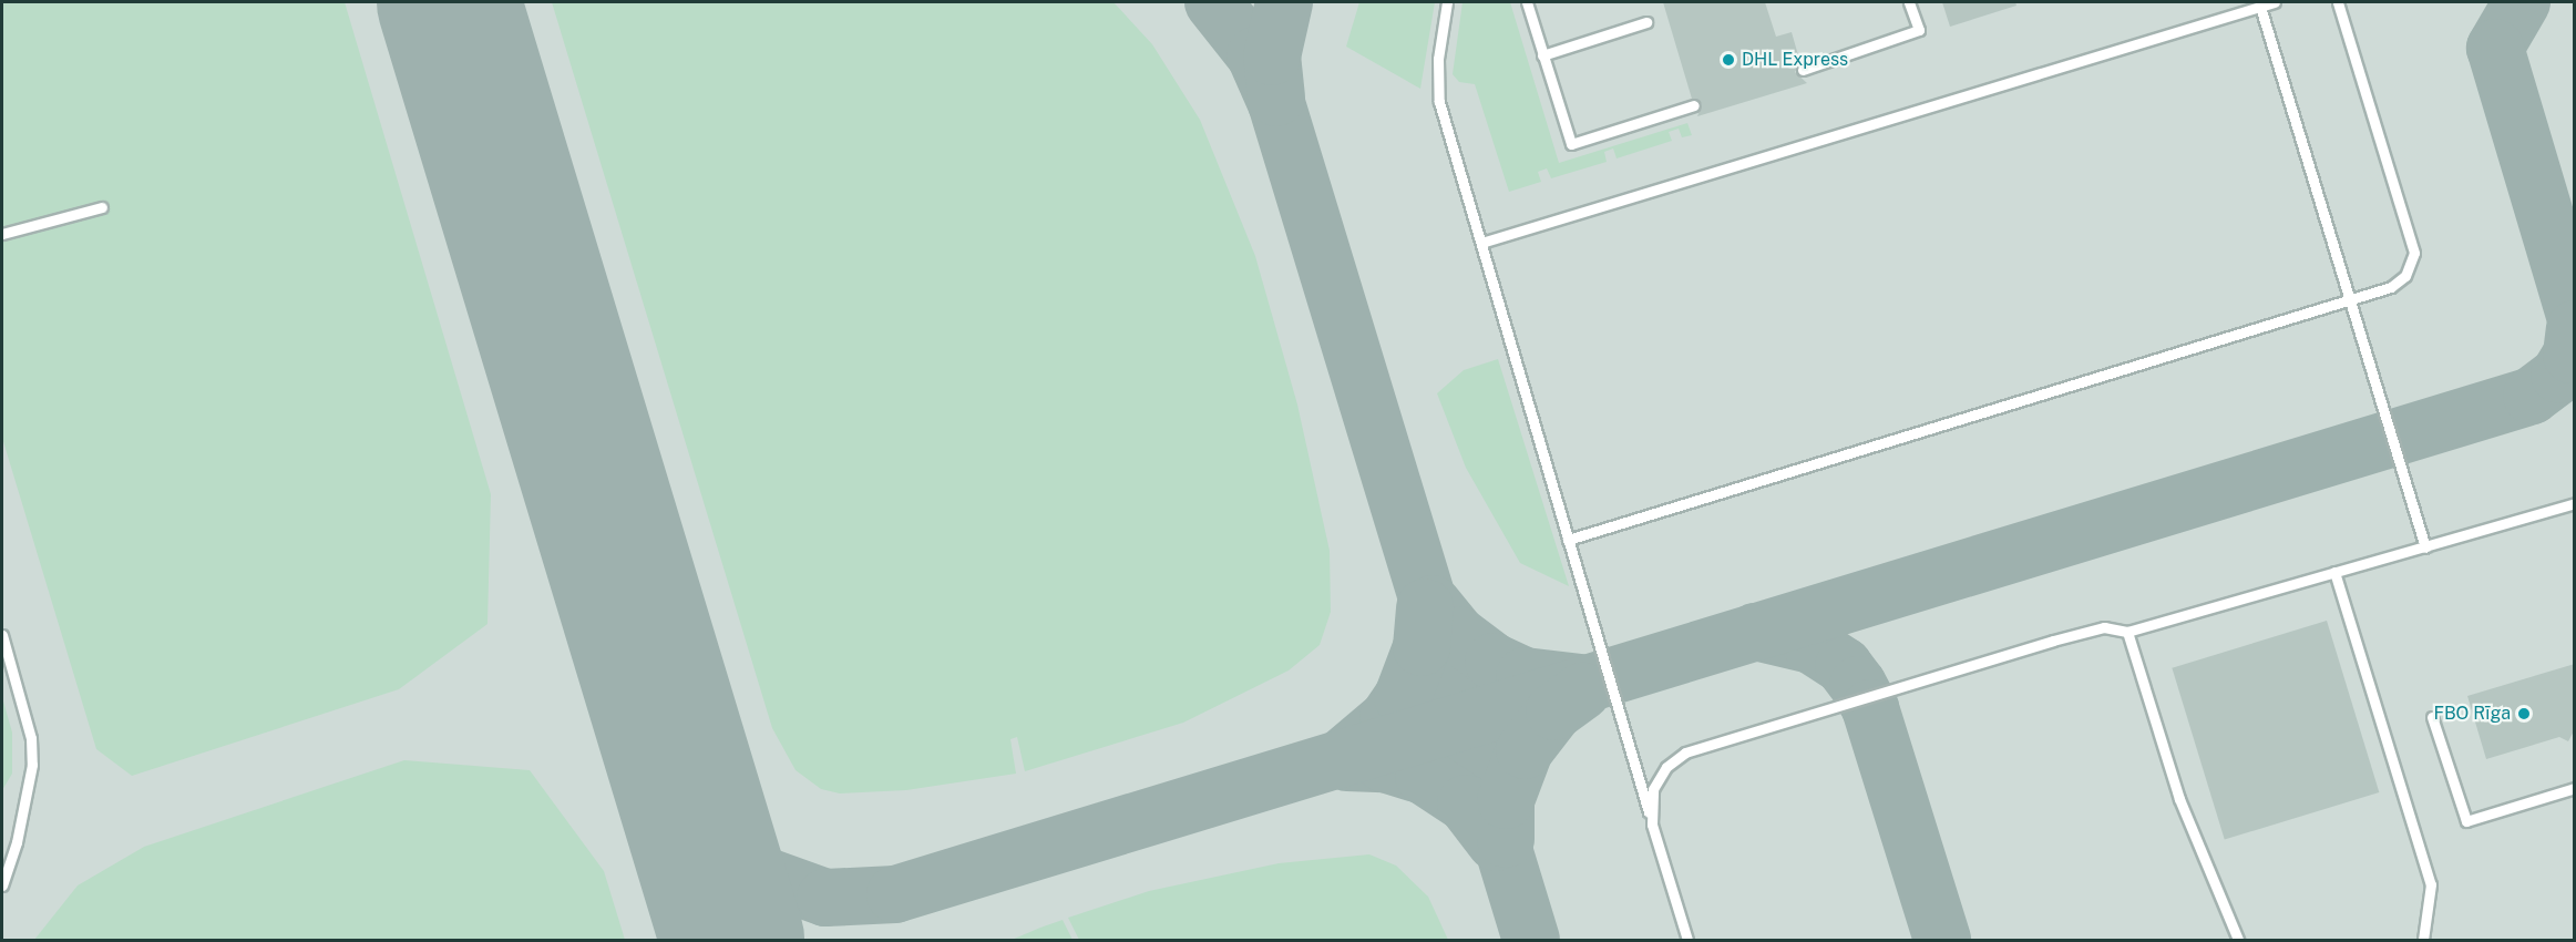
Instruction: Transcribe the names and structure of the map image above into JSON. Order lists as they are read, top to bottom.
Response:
{
  "places": ["DHL Express", "FBO Rīga"]
}
